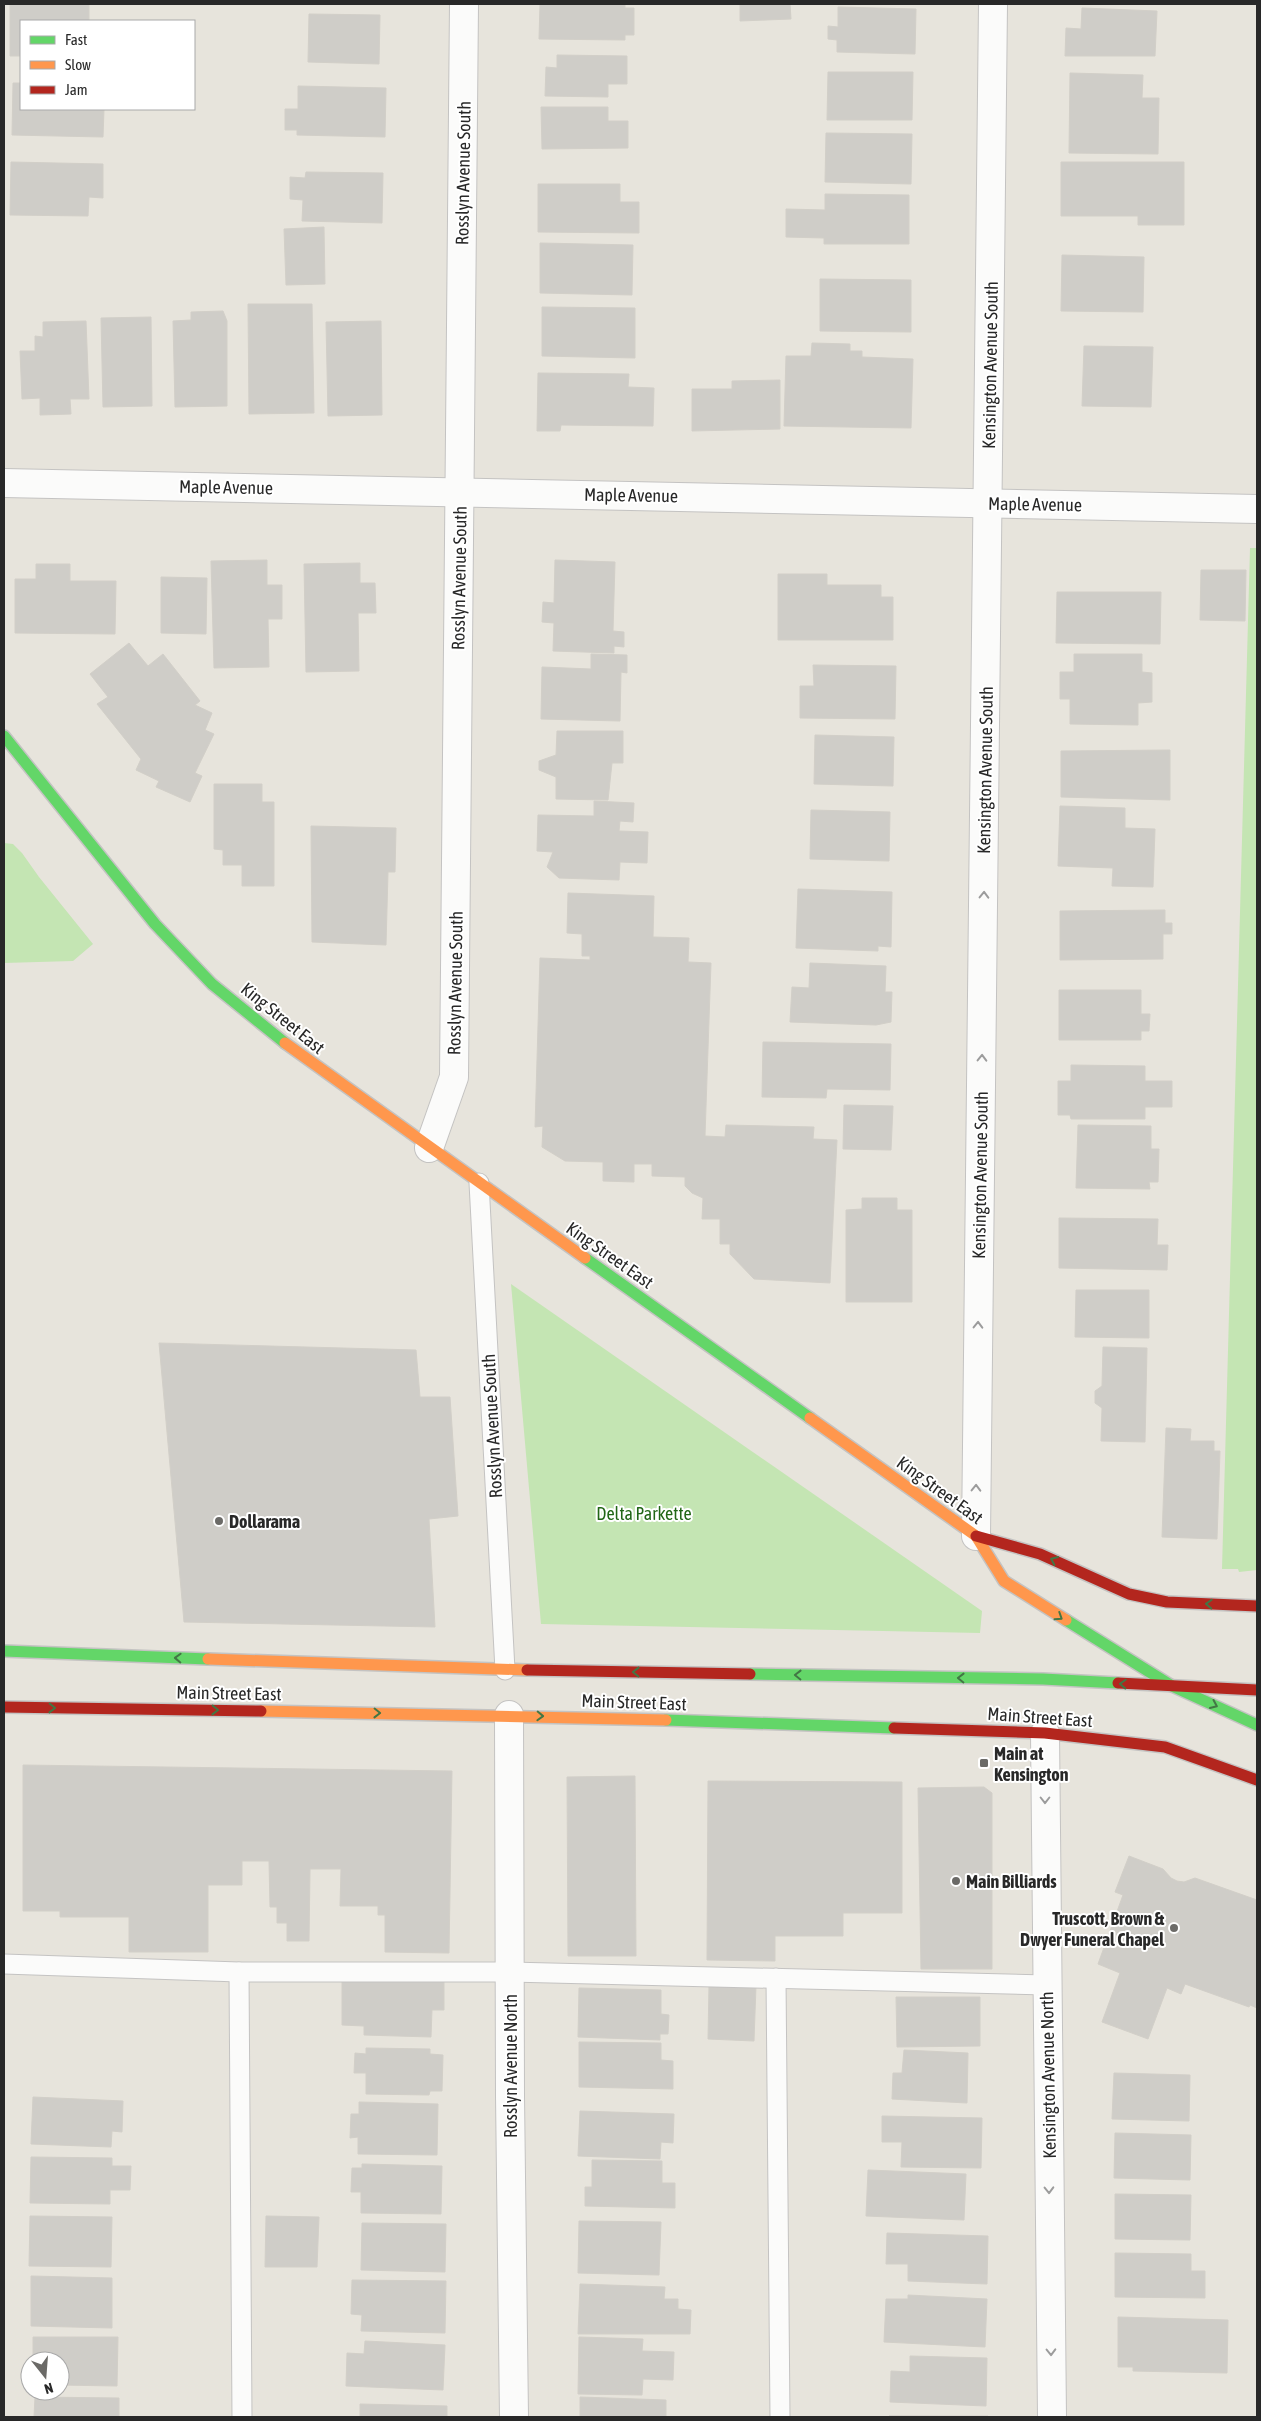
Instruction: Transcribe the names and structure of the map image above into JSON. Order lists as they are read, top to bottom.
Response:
{
  "streets": {
    "main road": ["King Street East", "Main Street East"],
    "street": [
      "Rosslyn Avenue South",
      "Kensington Avenue South",
      "Maple Avenue",
      "Rosslyn Avenue North",
      "Kensington Avenue North"
    ]
  },
  "crossings": [
    ["Rosslyn Avenue South", "Maple Avenue"],
    ["Rosslyn Avenue South", "King Street East"],
    ["Rosslyn Avenue South", "Main Street East"],
    ["Kensington Avenue South", "Maple Avenue"],
    ["Kensington Avenue South", "King Street East"],
    ["King Street East", "Main Street East"],
    ["Main Street East", "Rosslyn Avenue North"],
    ["Main Street East", "Kensington Avenue North"]
  ],
  "one_way": ["Kensington Avenue South", "Kensington Avenue North"],
  "parks": ["Delta Parkette"],
  "places": {
    "other": ["Dollarama", "Main Billiards", "Truscott, Brown & Dwyer Funeral Chapel"],
    "transit": ["Main at Kensington"]
  },
  "legend": ["Fast", "Slow", "Jam"],
  "north": "bottom"
}
